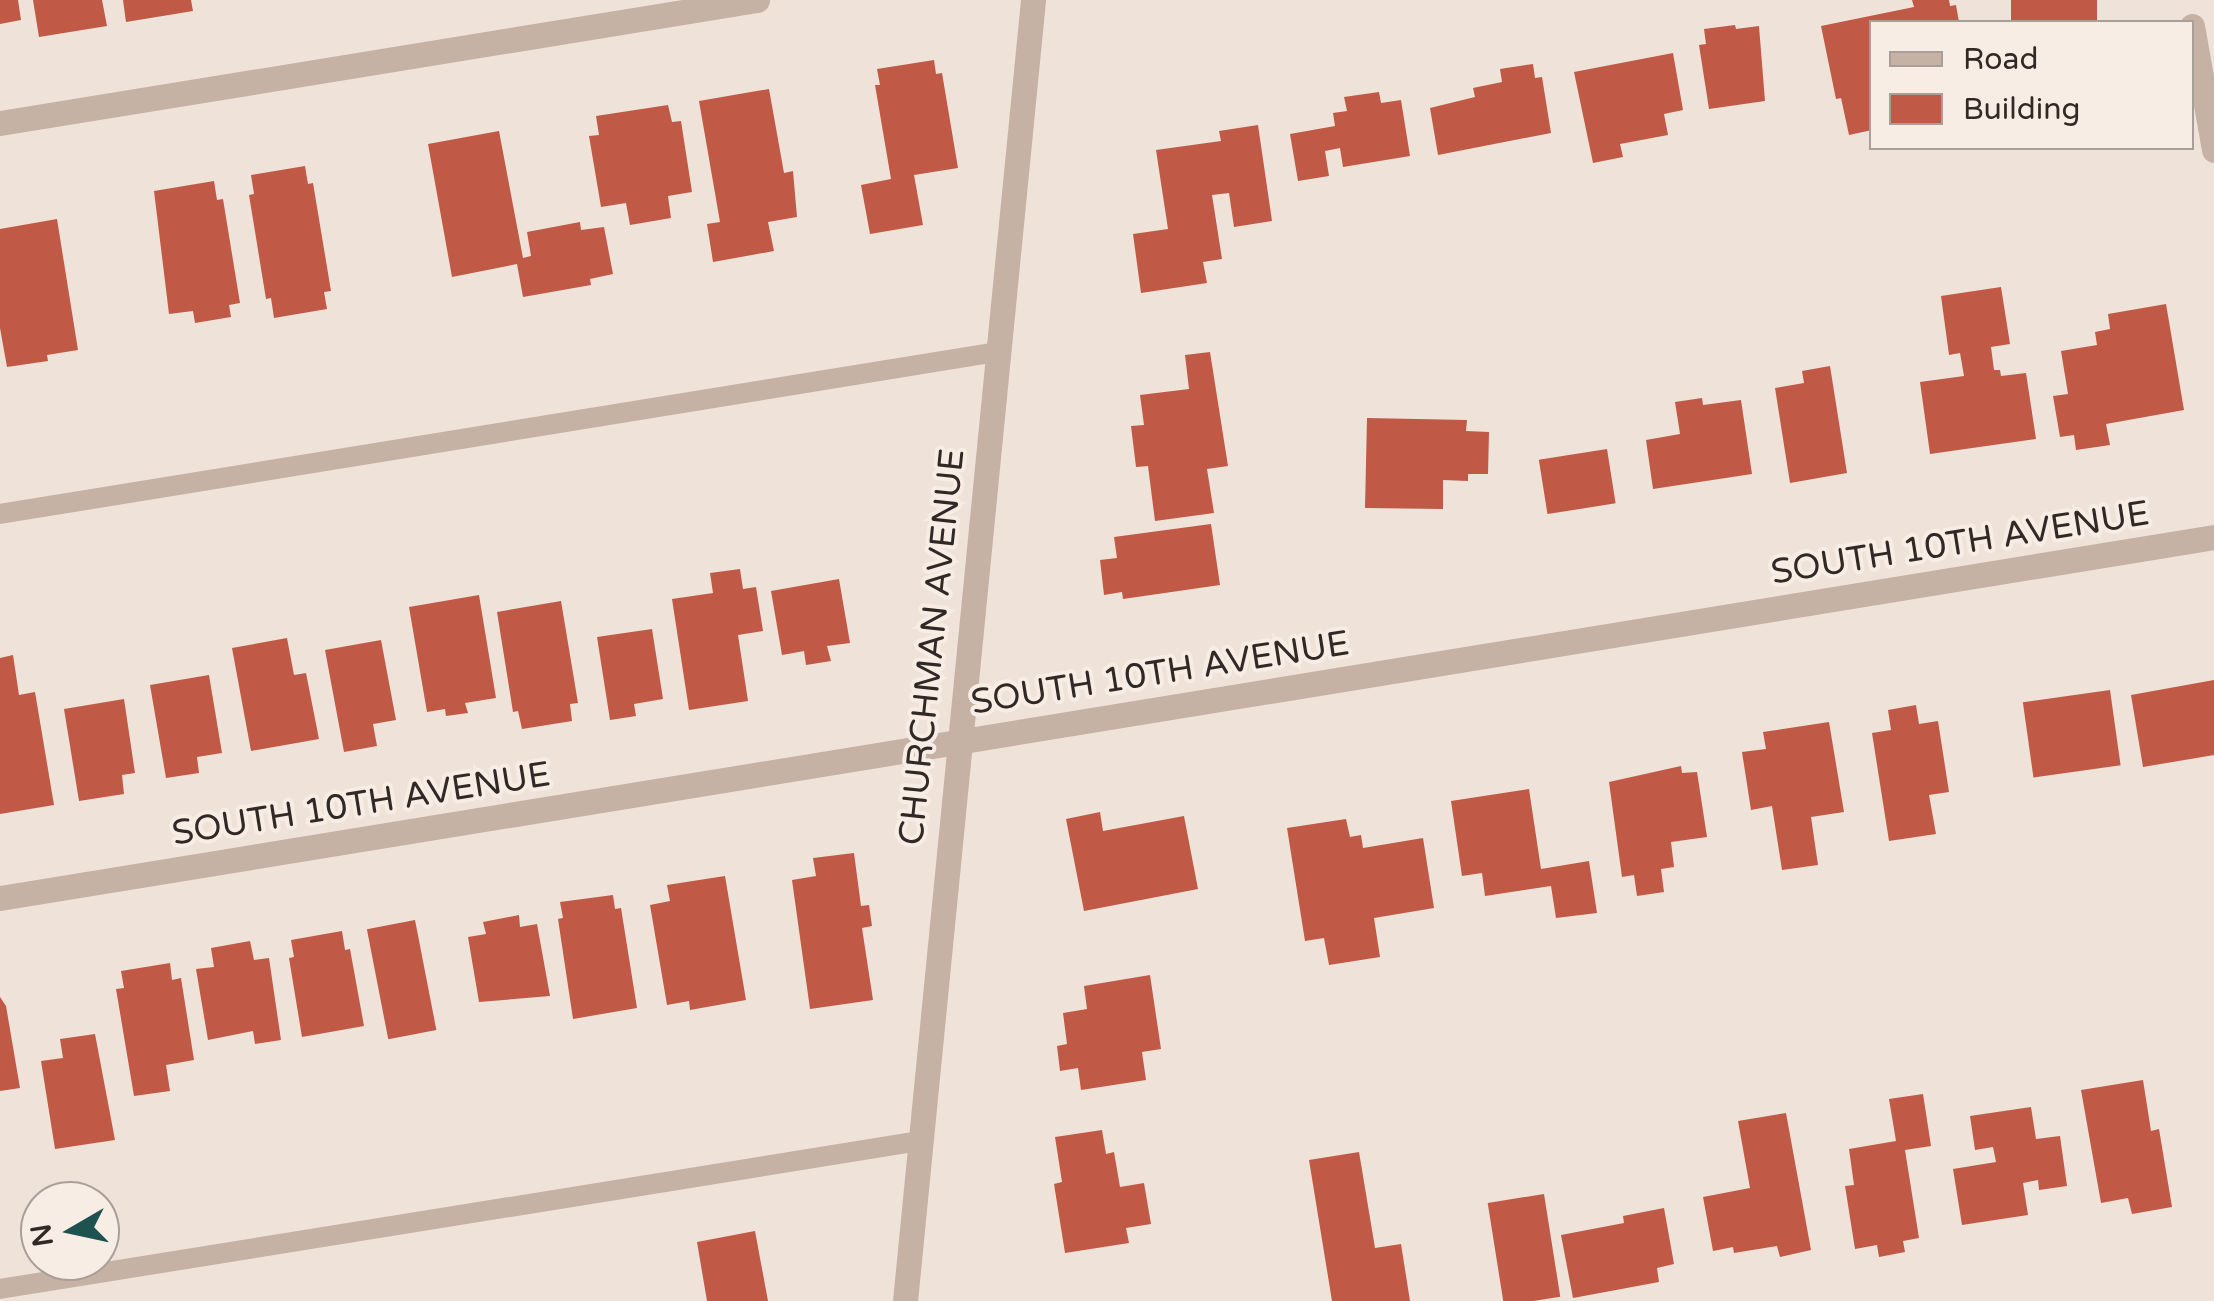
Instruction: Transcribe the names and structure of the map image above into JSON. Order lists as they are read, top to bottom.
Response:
{
  "streets": {
    "street": ["SOUTH 10TH AVENUE", "CHURCHMAN AVENUE"]
  },
  "crossings": [
    ["SOUTH 10TH AVENUE", "CHURCHMAN AVENUE"]
  ],
  "legend": ["Road", "Building"],
  "north": "left"
}
